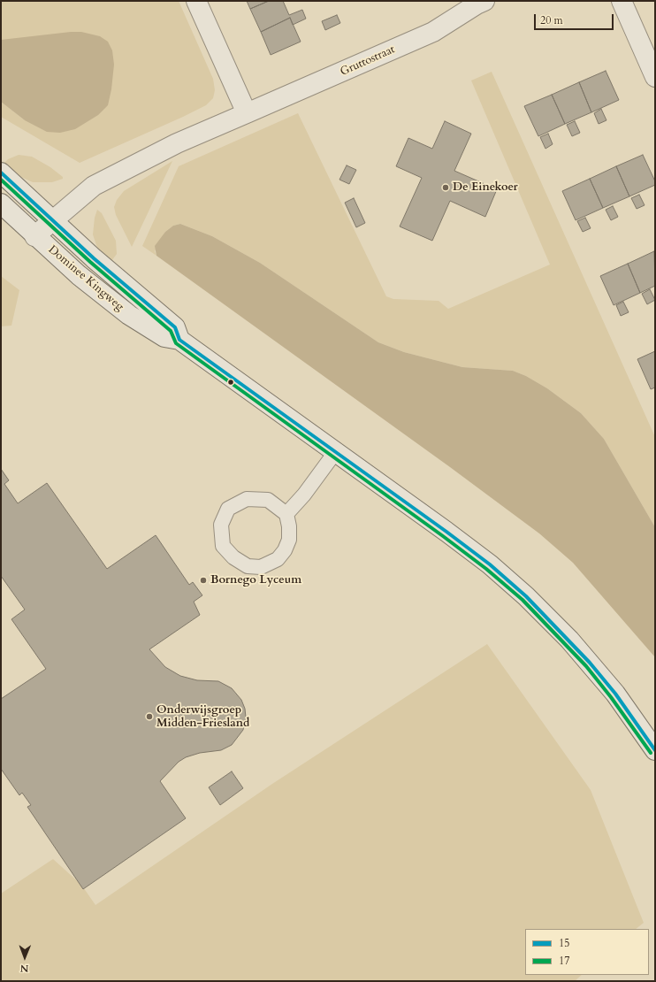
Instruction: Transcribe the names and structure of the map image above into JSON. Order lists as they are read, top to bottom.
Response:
{
  "streets": {
    "main road": ["Gruttostraat", "Dominee Kingweg"]
  },
  "crossings": [
    ["Gruttostraat", "Dominee Kingweg"]
  ],
  "places": ["De Einekoer", "Bornego Lyceum", "Onderwijsgroep Midden-Friesland"],
  "lines": ["transit line 15", "transit line 17"],
  "legend": ["15", "17"],
  "scale_bar": "20 m",
  "north": "bottom"
}
